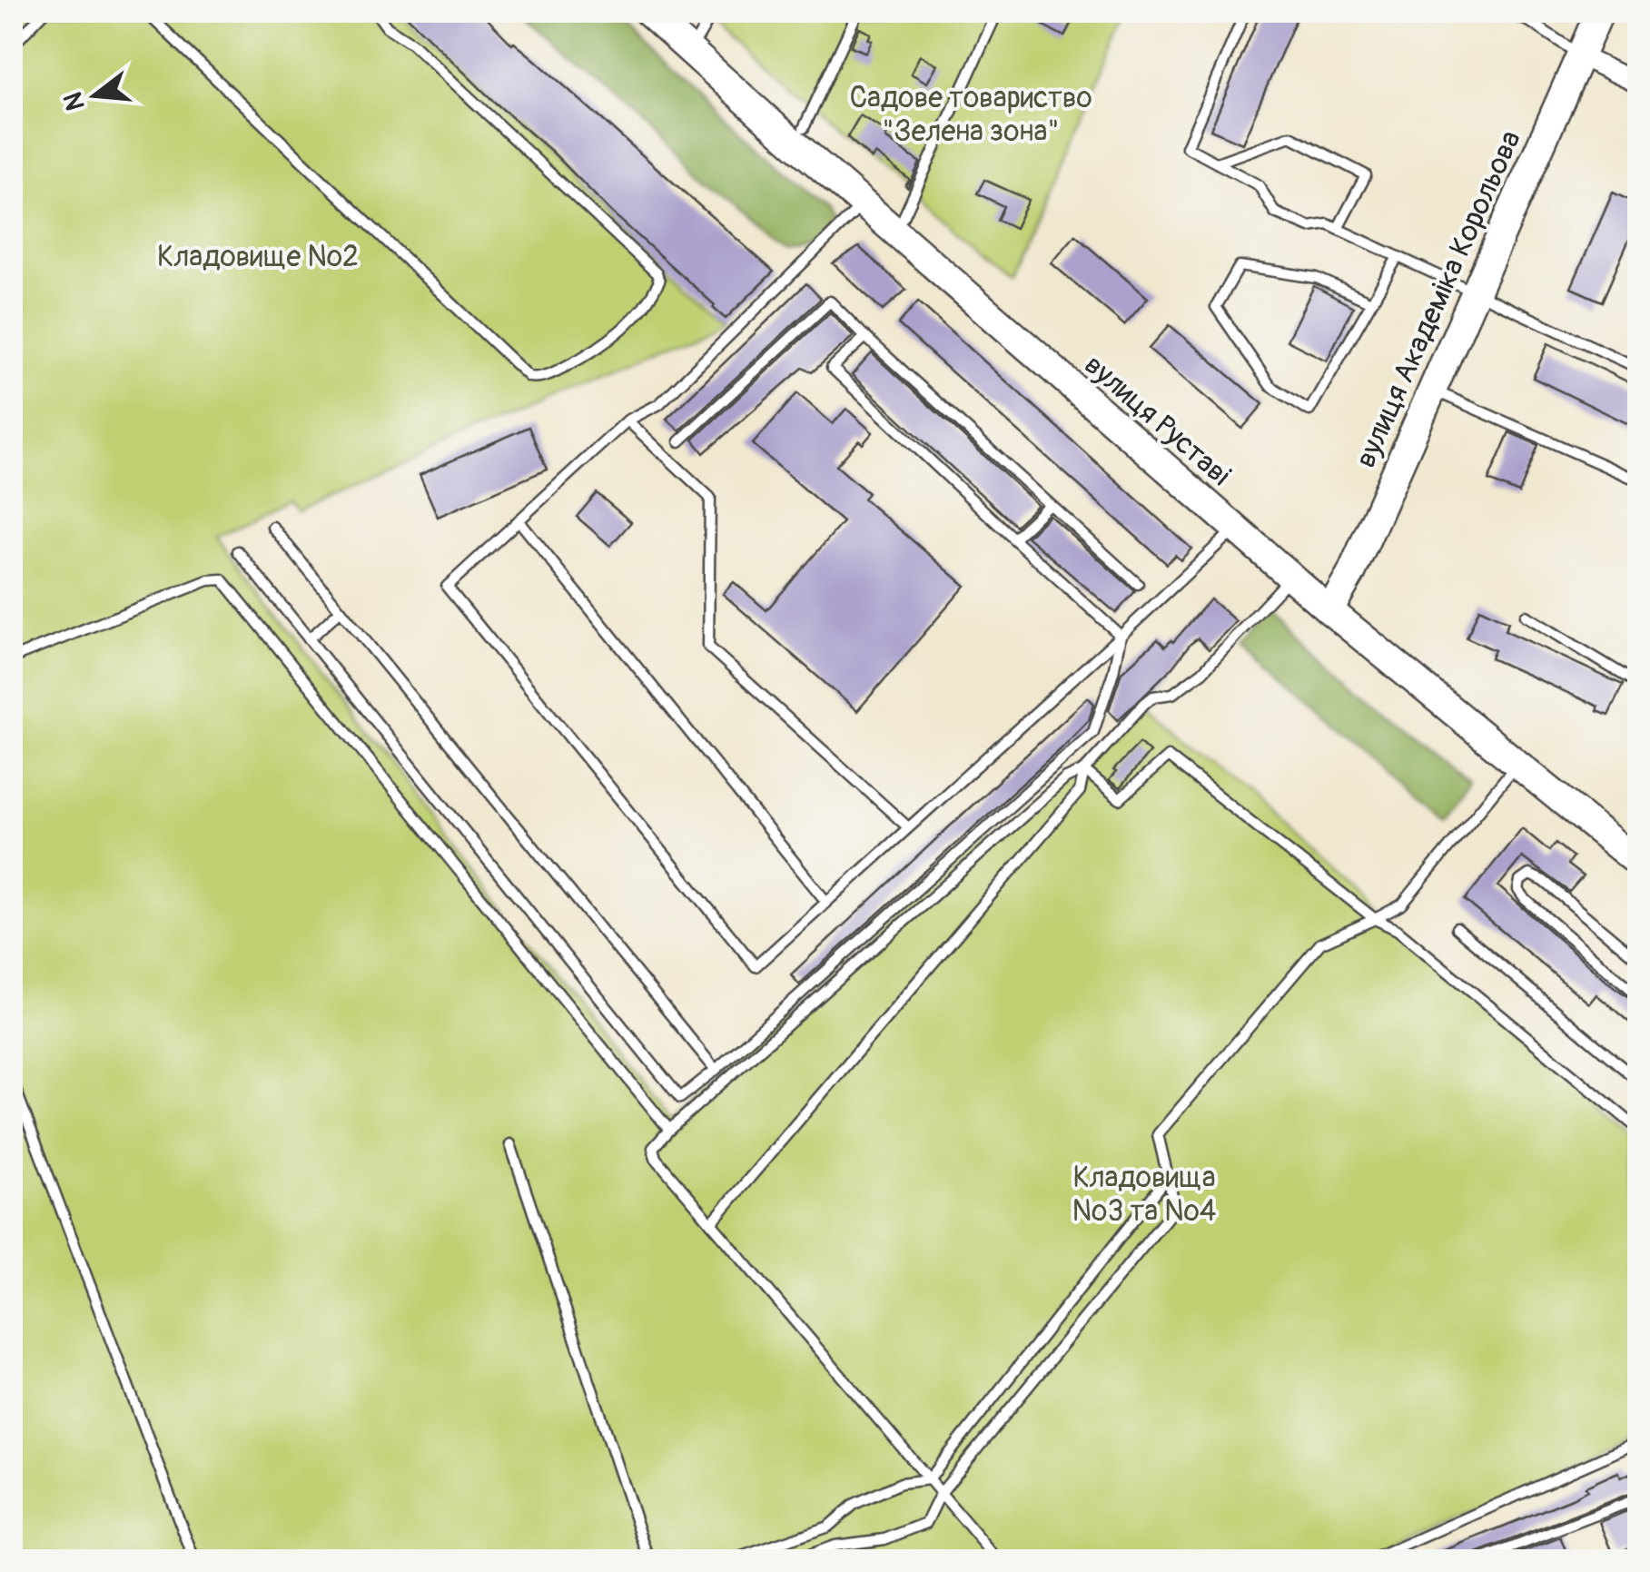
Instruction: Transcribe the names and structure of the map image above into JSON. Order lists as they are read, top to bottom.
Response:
{
  "streets": {
    "main road": ["вулиця Академіка Корольова", "вулиця Руставі"]
  },
  "crossings": [
    ["вулиця Академіка Корольова", "вулиця Руставі"]
  ],
  "parks": ["Садове товариство \"Зелена зона\"", "Кладовище №2", "Кладовища №3 та №4"],
  "north": "left"
}
